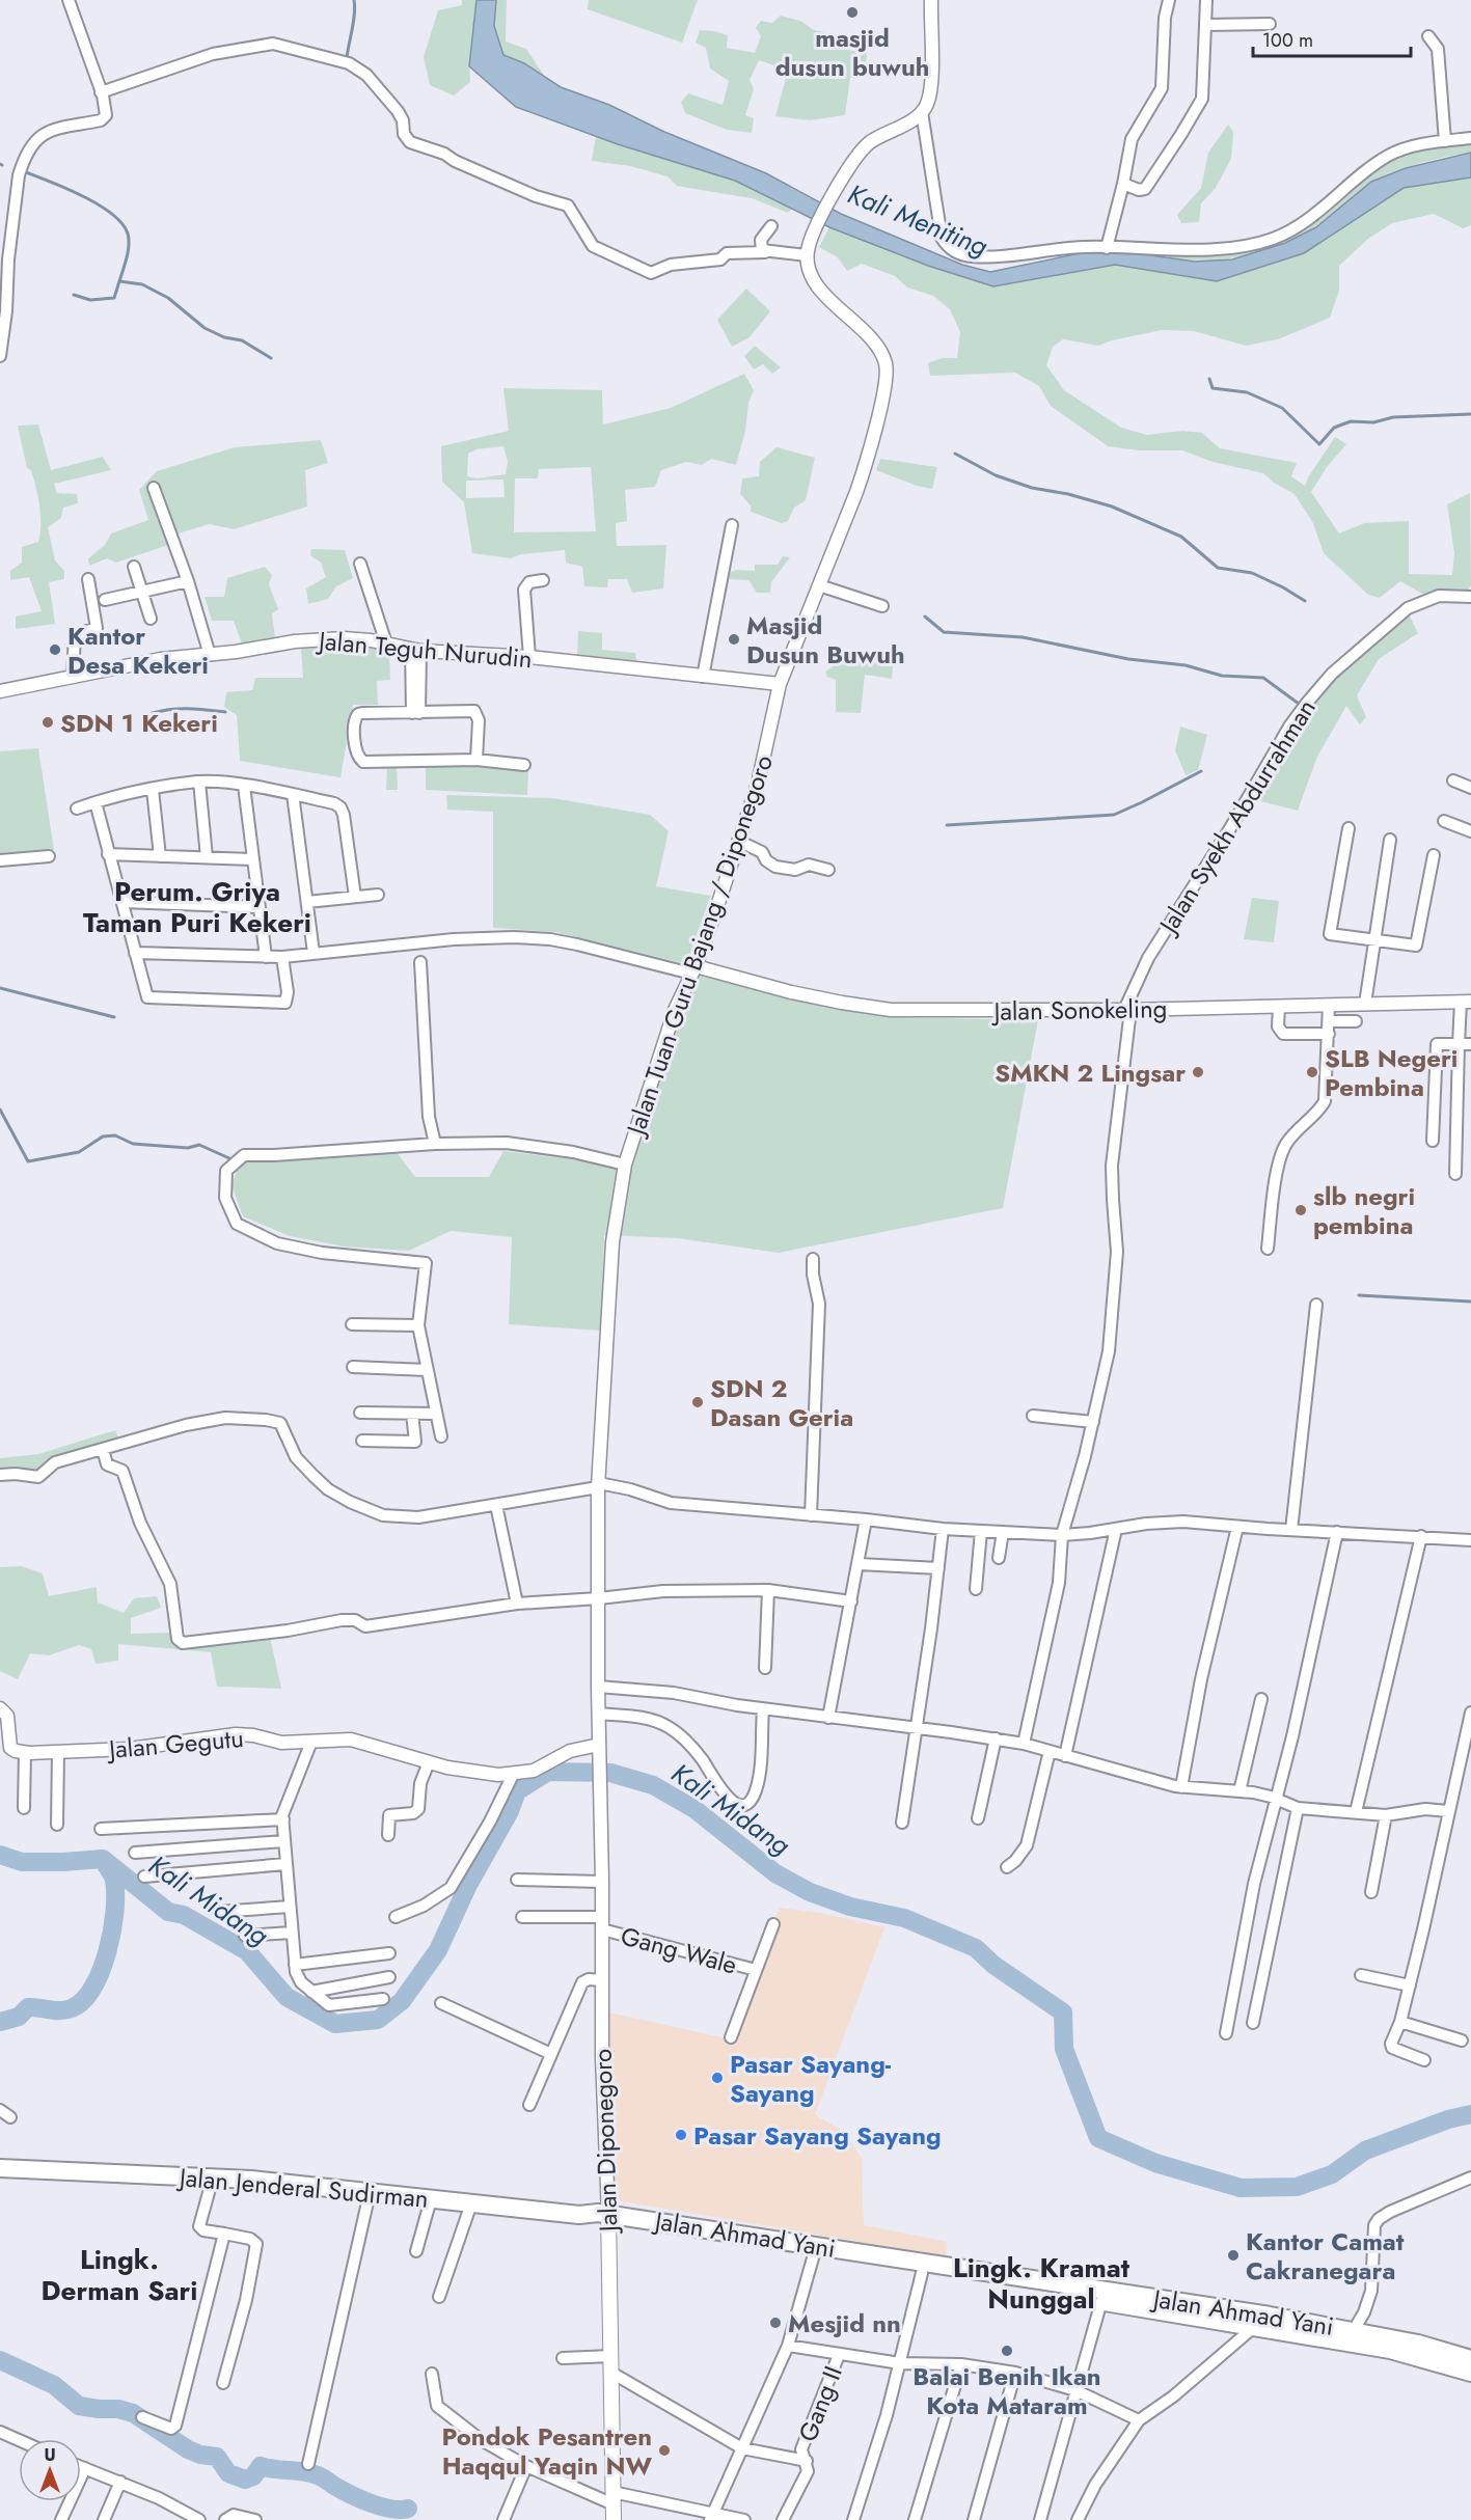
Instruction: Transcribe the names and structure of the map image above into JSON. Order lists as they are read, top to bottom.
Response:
{
  "streets": {
    "highway": ["Jalan Jenderal Sudirman", "Jalan Ahmad Yani"],
    "main road": ["Jalan Diponegoro"],
    "street": [
      "Jalan Teguh Nurudin",
      "Jalan Syekh Abdurrahman",
      "Jalan Tuan Guru Bajang / Diponegoro",
      "Jalan Sonokeling",
      "Jalan Gegutu",
      "Gang Wale",
      "Gang II"
    ]
  },
  "crossings": [
    ["Jalan Teguh Nurudin", "Jalan Tuan Guru Bajang / Diponegoro"],
    ["Jalan Syekh Abdurrahman", "Jalan Sonokeling"],
    ["Jalan Tuan Guru Bajang / Diponegoro", "Jalan Sonokeling"],
    ["Jalan Tuan Guru Bajang / Diponegoro", "Jalan Gegutu"],
    ["Jalan Tuan Guru Bajang / Diponegoro", "Jalan Diponegoro"],
    ["Gang Wale", "Jalan Diponegoro"],
    ["Jalan Diponegoro", "Jalan Jenderal Sudirman"],
    ["Jalan Diponegoro", "Jalan Ahmad Yani"],
    ["Jalan Jenderal Sudirman", "Jalan Ahmad Yani"]
  ],
  "districts": ["Perum. Griya Taman Puri Kekeri", "Lingk. Derman Sari", "Lingk. Kramat Nunggal"],
  "water": ["Kali Meniting", "Kali Midang"],
  "places": [
    "masjid dusun buwuh",
    "Masjid Dusun Buwuh",
    "Kantor Desa Kekeri",
    "SDN 1 Kekeri",
    "SMKN 2 Lingsar",
    "SLB Negeri Pembina",
    "slb negri pembina",
    "SDN 2 Dasan Geria",
    "Pasar Sayang- Sayang",
    "Pasar Sayang Sayang",
    "Kantor Camat Cakranegara",
    "Mesjid nn",
    "Balai Benih Ikan Kota Mataram",
    "Pondok Pesantren Haqqul Yaqin NW"
  ],
  "scale_bar": "100 m",
  "north": "top"
}
